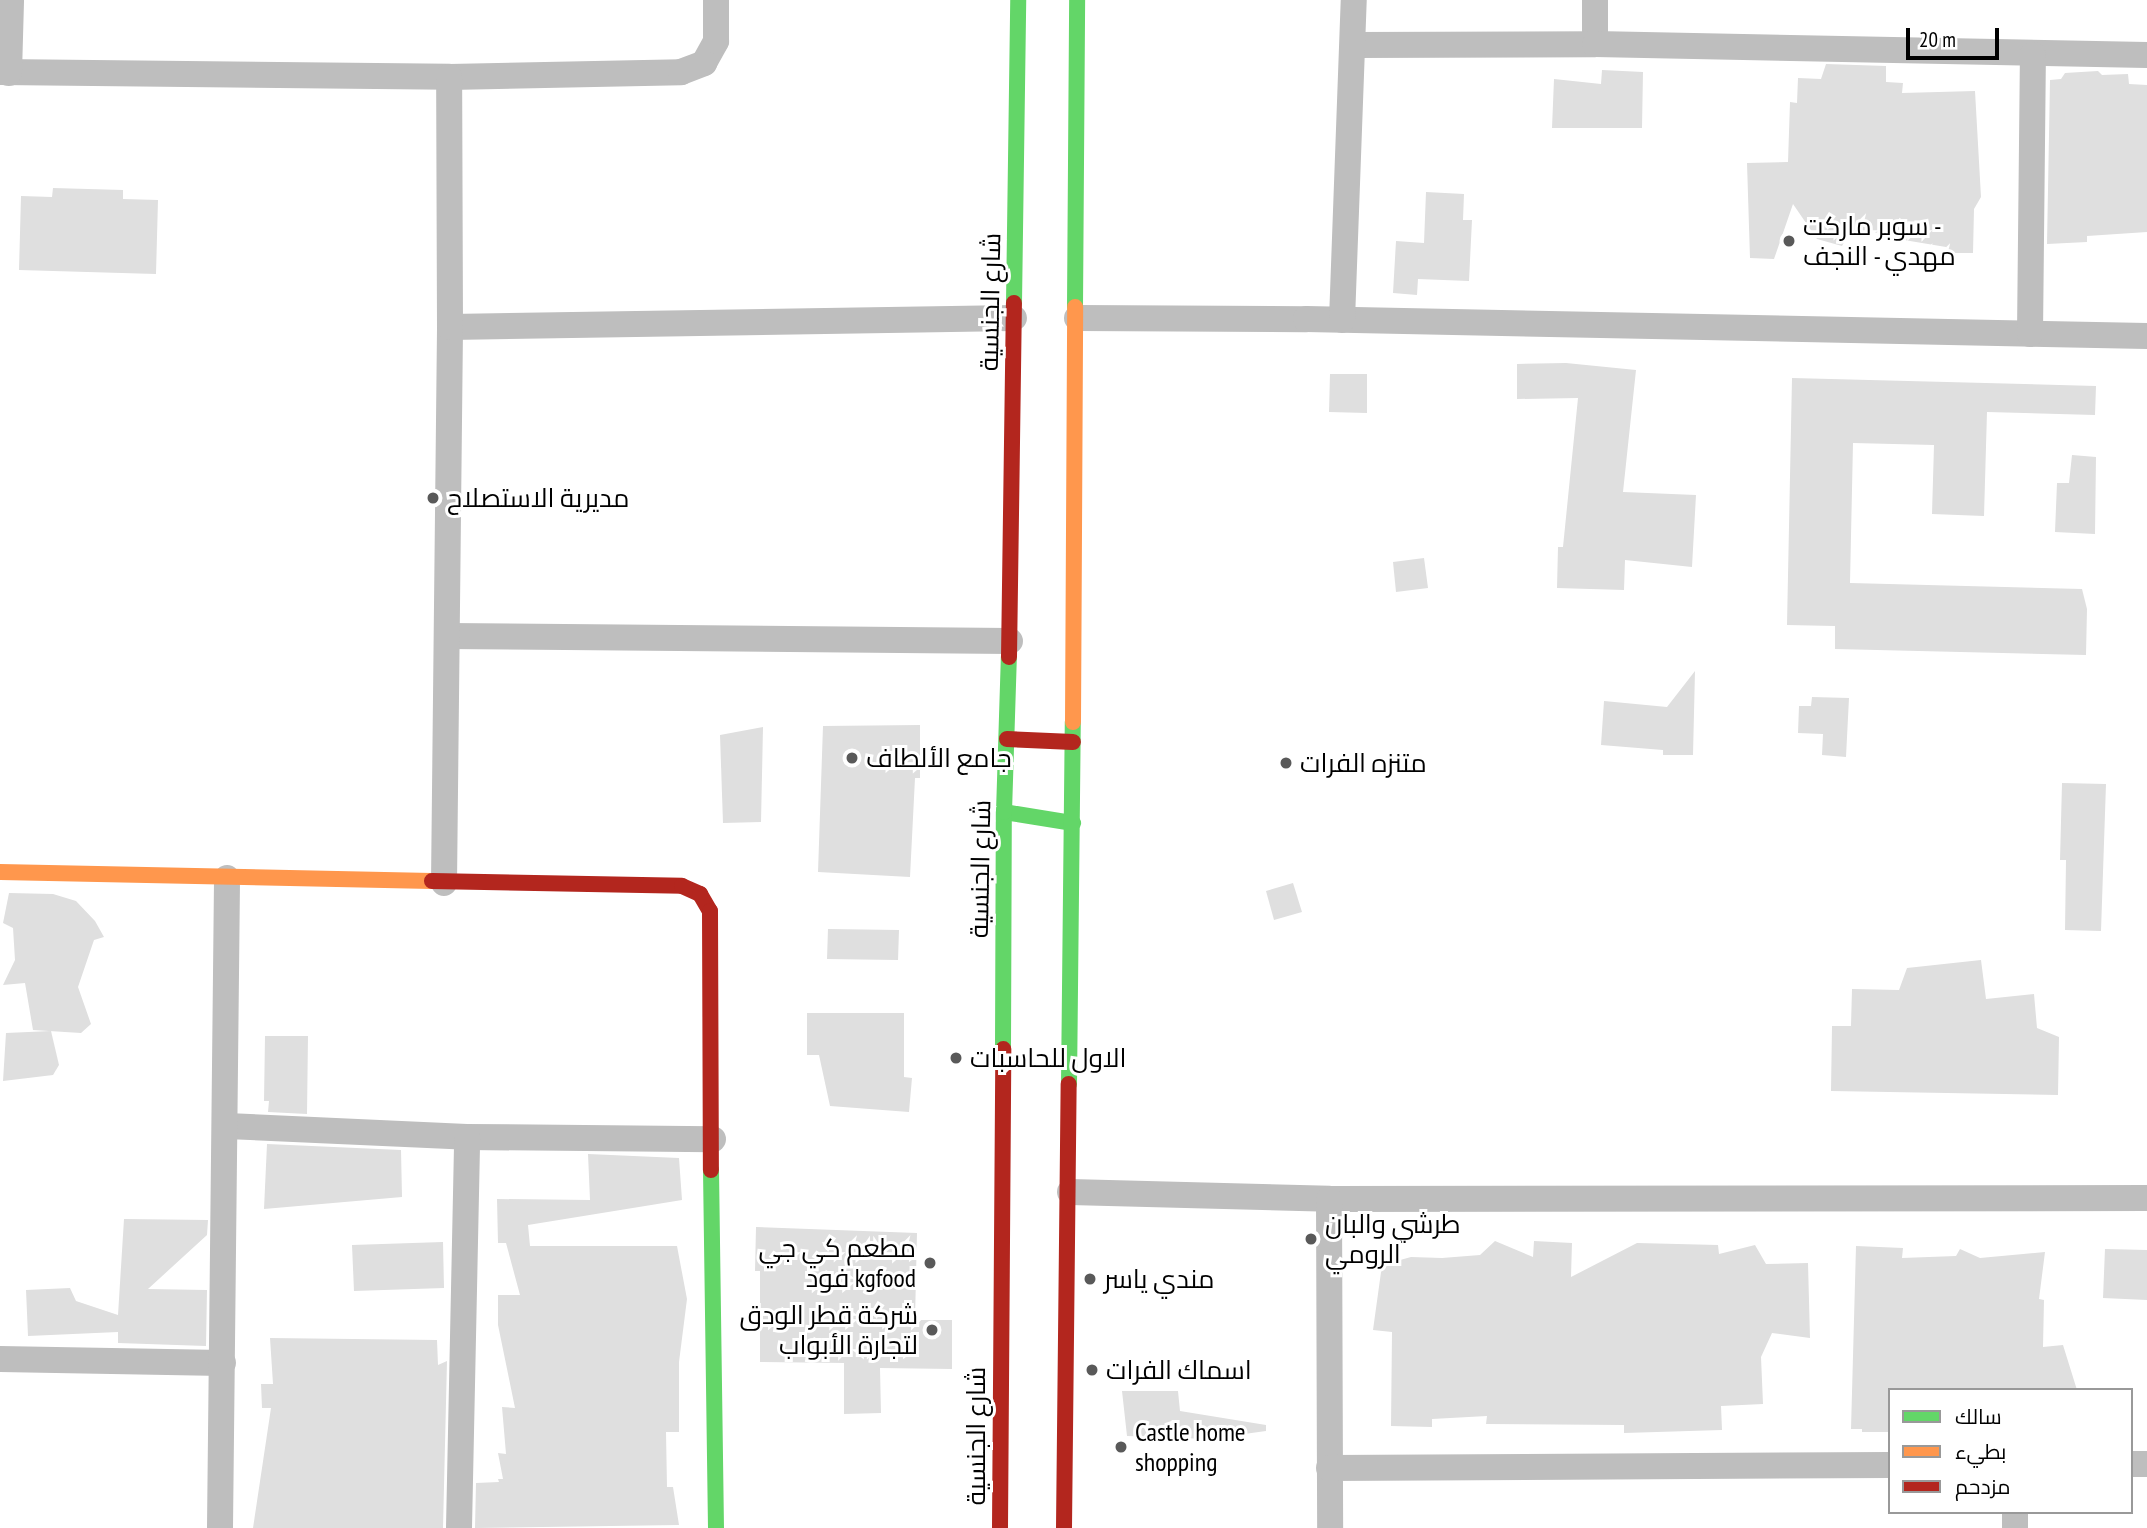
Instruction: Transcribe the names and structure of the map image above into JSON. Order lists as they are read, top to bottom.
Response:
{
  "streets": {
    "main road": ["شارع الجنسية"]
  },
  "places": [
    "سوبر ماركت - مهدي - النجف",
    "مديرية الاستصلاح",
    "جامع الألطاف",
    "متنزه الفرات",
    "الاول للحاسبات",
    "طرشي والبان الرومي",
    "مطعم کي جي فود kgfood",
    "مندي ياسر",
    "شركة قطر الودق لتجارة الأبواب",
    "اسماك الفرات",
    "Castle home shopping"
  ],
  "legend": ["سالك", "بطيء", "مزدحم"],
  "scale_bar": "20 m"
}
